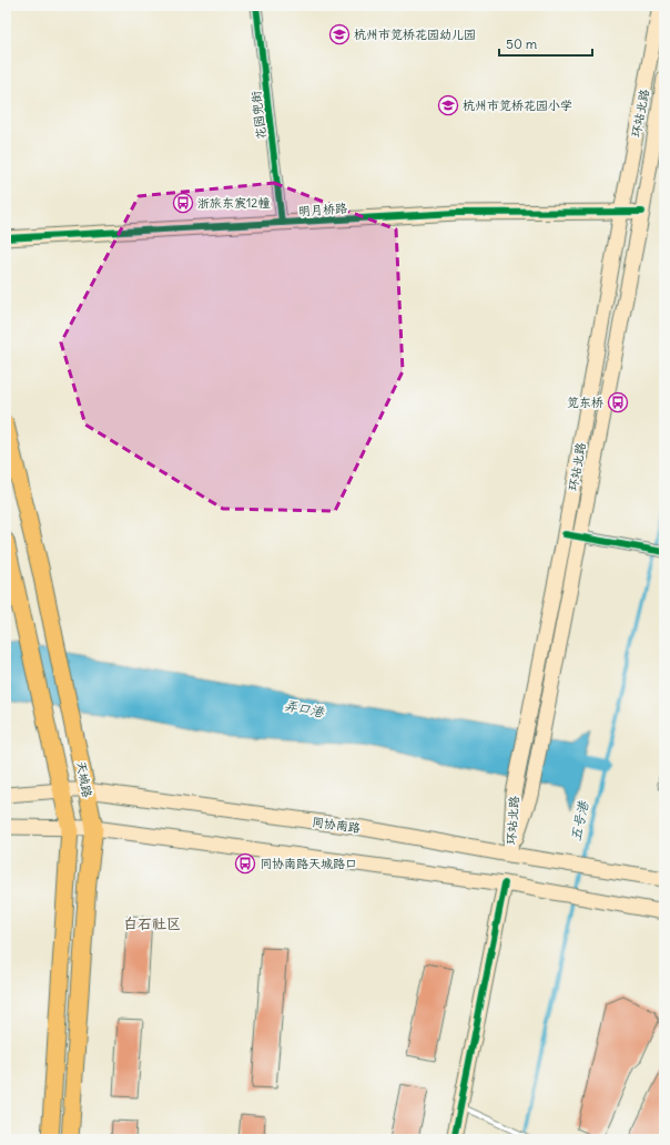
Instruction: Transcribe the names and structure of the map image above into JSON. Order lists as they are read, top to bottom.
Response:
{
  "streets": {
    "main road": [
      "环站北路",
      "明月桥路",
      "天城路",
      "同协南路"
    ],
    "street": ["花园兜街"]
  },
  "crossings": [
    ["环站北路", "明月桥路"],
    ["环站北路", "同协南路"],
    ["花园兜街", "明月桥路"],
    ["天城路", "同协南路"]
  ],
  "districts": ["白石社区"],
  "water": ["弄口港", "五号港"],
  "places": {
    "school or university": ["杭州市笕桥花园幼儿园", "杭州市笕桥花园小学"],
    "bus stop": ["浙旅东宸12幢", "笕东桥", "同协南路天城路口"]
  },
  "scale_bar": "50 m"
}
